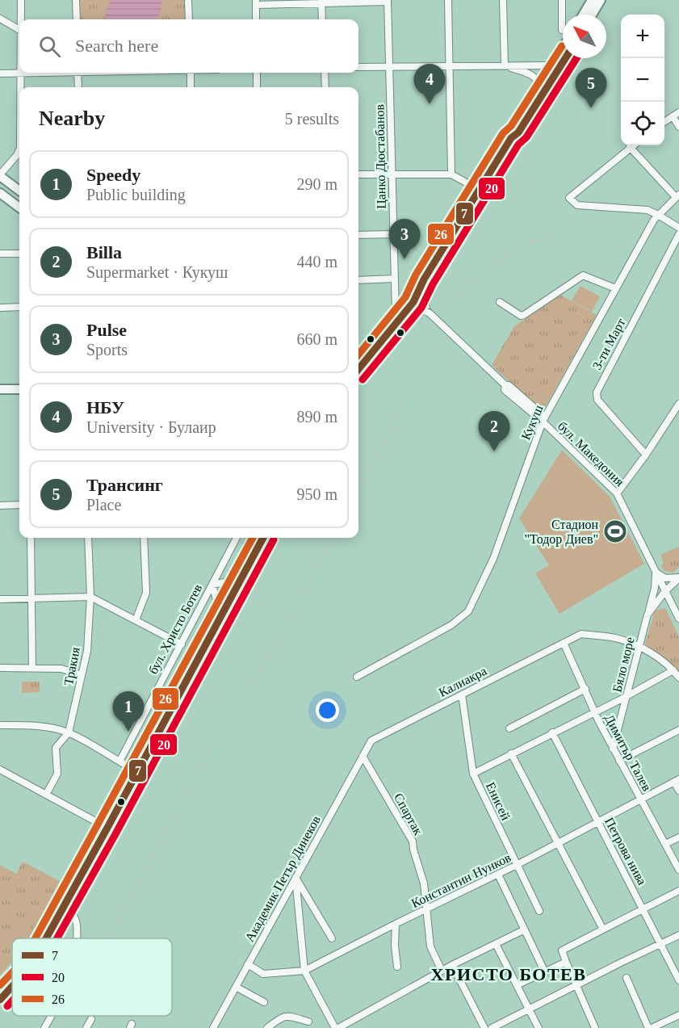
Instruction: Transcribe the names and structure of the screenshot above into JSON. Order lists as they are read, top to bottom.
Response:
{
  "streets": {
    "main road": ["бул. Христо Ботев"],
    "street": [
      "Цанко Дюстабанов",
      "3-ти Март",
      "Кукуш",
      "бул. Македония",
      "Бяло море",
      "Тракия",
      "Калиакра",
      "Димитър Талев",
      "Енисей",
      "Спартак",
      "Петрова нива",
      "Академик Петър Динеков",
      "Константин Нунков"
    ]
  },
  "crossings": [
    ["Кукуш", "бул. Македония"],
    ["бул. Македония", "Бяло море"],
    ["Бяло море", "Калиакра"],
    ["Бяло море", "Димитър Талев"],
    ["Калиакра", "Димитър Талев"],
    ["Калиакра", "Енисей"],
    ["Калиакра", "Академик Петър Динеков"],
    ["Димитър Талев", "Константин Нунков"],
    ["Енисей", "Константин Нунков"],
    ["Спартак", "Академик Петър Динеков"],
    ["Спартак", "Константин Нунков"],
    ["Петрова нива", "Константин Нунков"],
    ["Академик Петър Динеков", "Константин Нунков"]
  ],
  "districts": ["ХРИСТО БОТЕВ"],
  "places": {
    "sports": ["Стадион \"Тодор Диев\""]
  },
  "lines": ["transit line 26", "transit line 7", "transit line 20"],
  "legend": ["7", "20", "26"],
  "north": "top left",
  "page": {
    "map_buttons": ["+", "−"],
    "search": "Search here",
    "pins": [
      "4",
      "5",
      "3",
      "2",
      "1"
    ],
    "heading": ["Nearby", "5 results"],
    "list": [
      {
        "mark": "1",
        "name": "Speedy",
        "note": "Public building",
        "value": "290 m"
      },
      {
        "mark": "2",
        "name": "Billa",
        "note": "Supermarket · Кукуш",
        "value": "440 m"
      },
      {
        "mark": "3",
        "name": "Pulse",
        "note": "Sports",
        "value": "660 m"
      },
      {
        "mark": "4",
        "name": "НБУ",
        "note": "University · Булаир",
        "value": "890 m"
      },
      {
        "mark": "5",
        "name": "Трансинг",
        "note": "Place",
        "value": "950 m"
      }
    ]
  }
}
